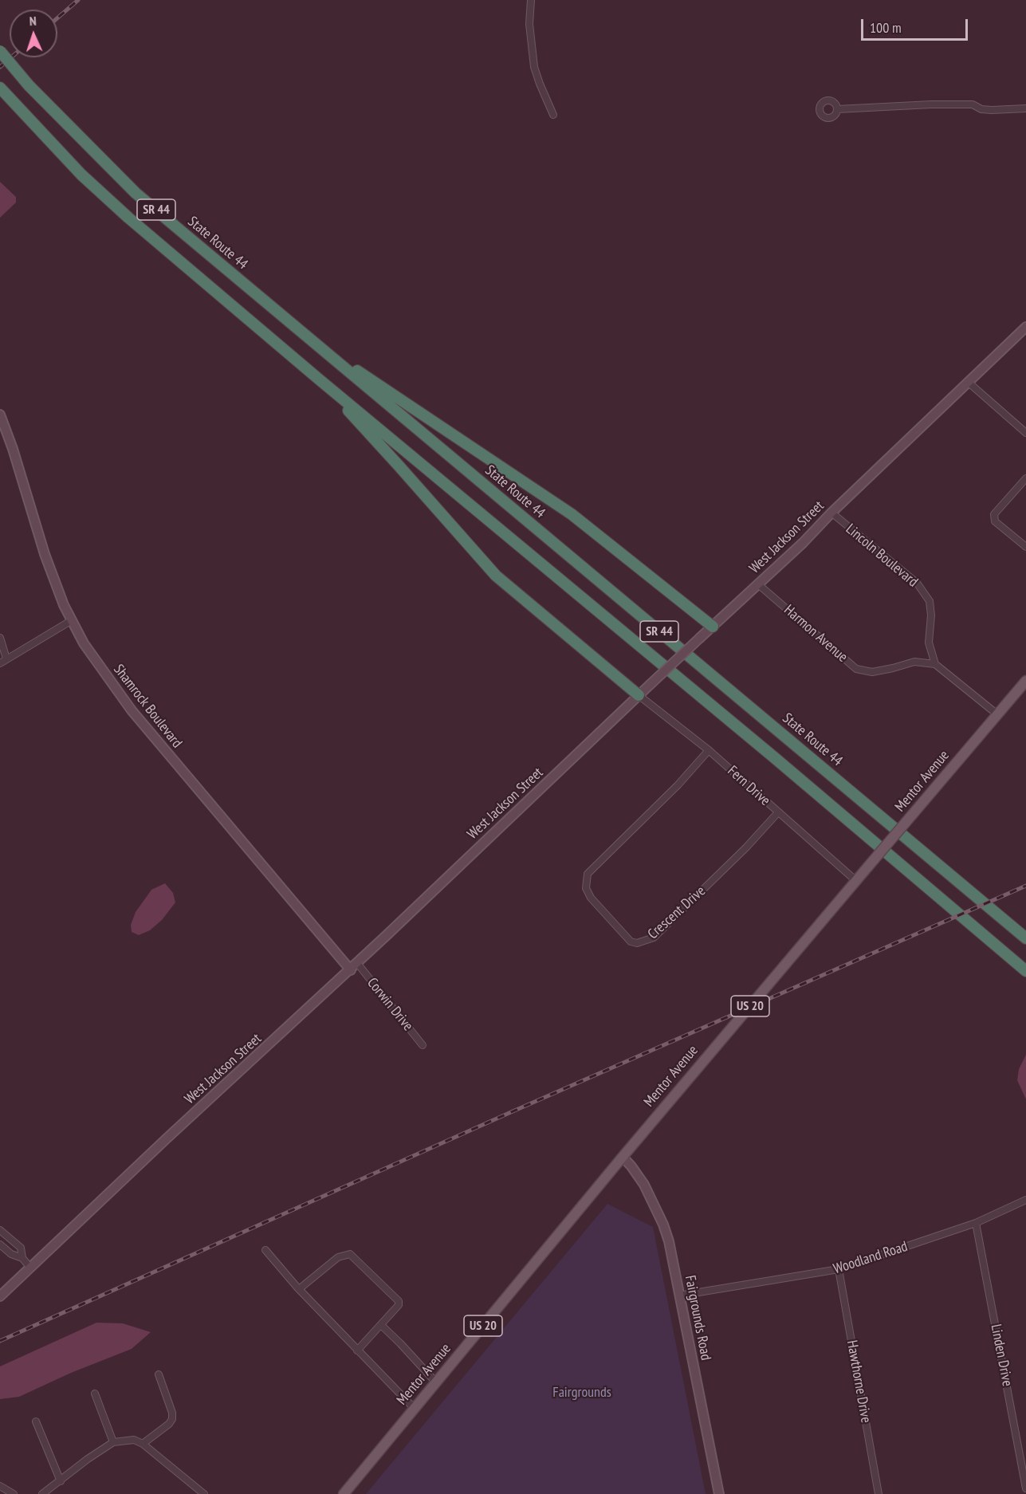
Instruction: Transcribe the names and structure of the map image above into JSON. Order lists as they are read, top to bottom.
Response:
{
  "streets": {
    "highway": ["SR 44", "State Route 44"],
    "main road": ["Mentor Avenue", "US 20"],
    "street": [
      "West Jackson Street",
      "Lincoln Boulevard",
      "Harmon Avenue",
      "Shamrock Boulevard",
      "Fern Drive",
      "Crescent Drive",
      "Corwin Drive",
      "Woodland Road",
      "Fairgrounds Road",
      "Linden Drive",
      "Hawthorne Drive"
    ]
  },
  "crossings": [
    ["West Jackson Street", "Lincoln Boulevard"],
    ["West Jackson Street", "Harmon Avenue"],
    ["West Jackson Street", "Shamrock Boulevard"],
    ["West Jackson Street", "Fern Drive"],
    ["West Jackson Street", "Corwin Drive"],
    ["Lincoln Boulevard", "Harmon Avenue"],
    ["Mentor Avenue", "Fern Drive"],
    ["Mentor Avenue", "Fairgrounds Road"],
    ["Fern Drive", "Crescent Drive"],
    ["Woodland Road", "Fairgrounds Road"],
    ["Woodland Road", "Linden Drive"],
    ["Woodland Road", "Hawthorne Drive"]
  ],
  "parks": ["Fairgrounds"],
  "scale_bar": "100 m",
  "north": "top"
}
